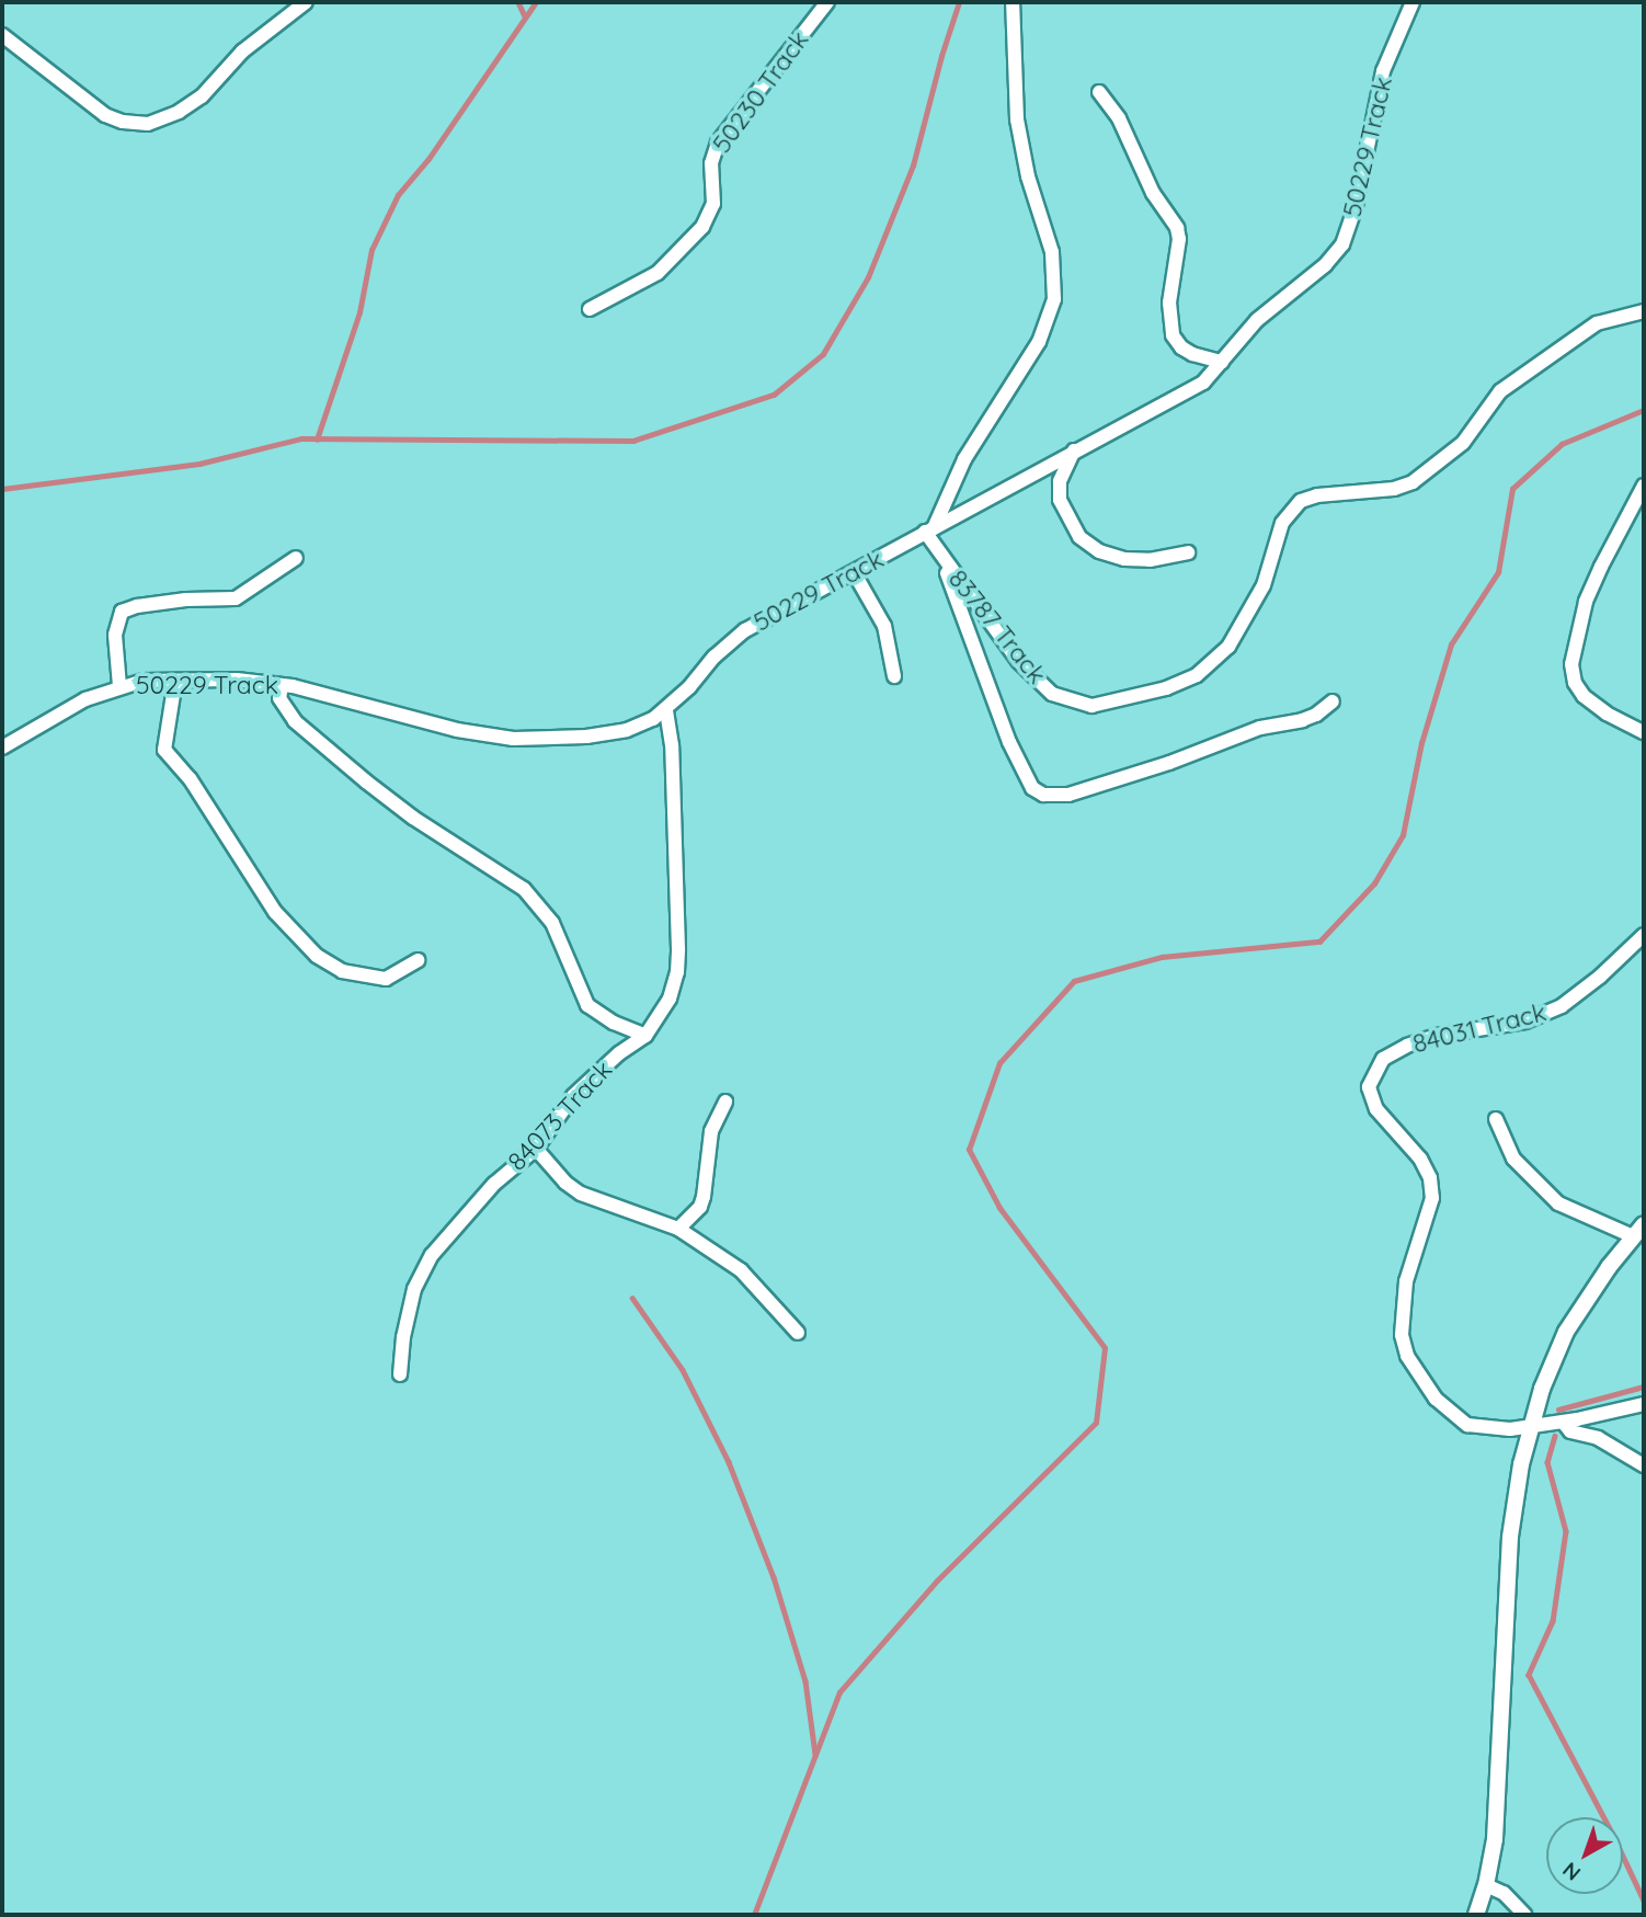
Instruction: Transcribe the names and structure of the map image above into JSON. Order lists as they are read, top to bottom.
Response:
{
  "streets": {
    "street": [
      "50230 Track",
      "50229 Track",
      "83787 Track",
      "84031 Track",
      "84073 Track"
    ]
  },
  "crossings": [
    ["50229 Track", "83787 Track"],
    ["50229 Track", "84073 Track"]
  ],
  "north": "bottom left"
}
